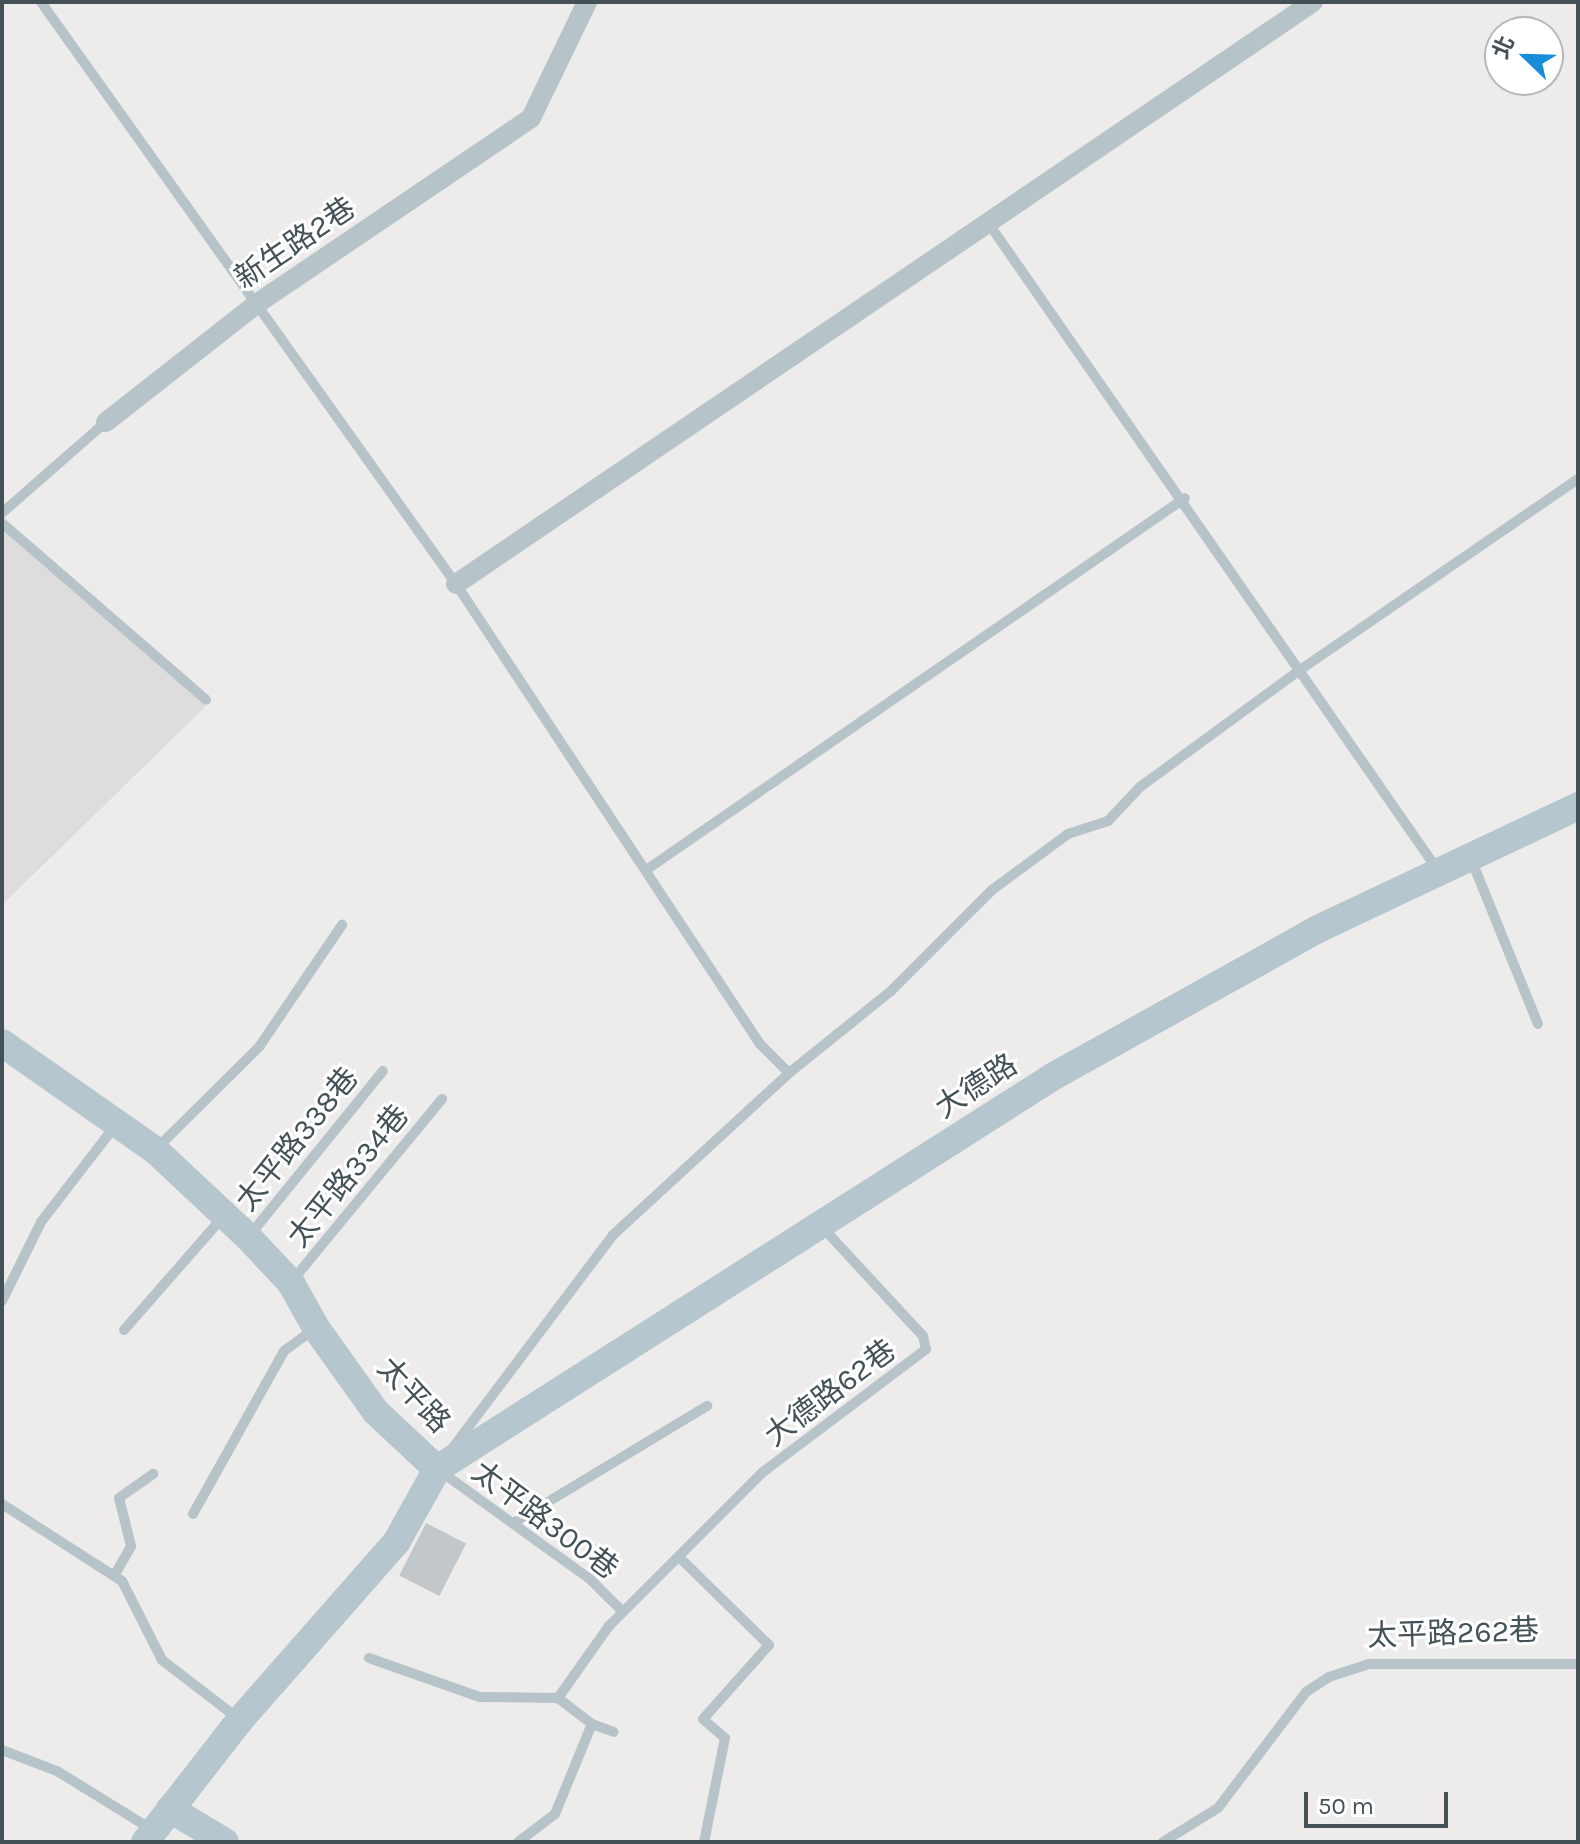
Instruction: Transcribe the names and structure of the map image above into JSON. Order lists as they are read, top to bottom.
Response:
{
  "streets": {
    "street": ["新生路2巷", "大德路", "太平路"],
    "lane": [
      "太平路338巷",
      "太平路334巷",
      "大德路62巷",
      "太平路300巷",
      "太平路262巷"
    ]
  },
  "crossings": [
    ["大德路", "大德路62巷"],
    ["大德路", "太平路"],
    ["大德路", "太平路300巷"],
    ["太平路338巷", "太平路"],
    ["太平路334巷", "太平路"],
    ["大德路62巷", "太平路300巷"],
    ["太平路", "太平路300巷"]
  ],
  "scale_bar": "50 m",
  "north": "top left"
}
